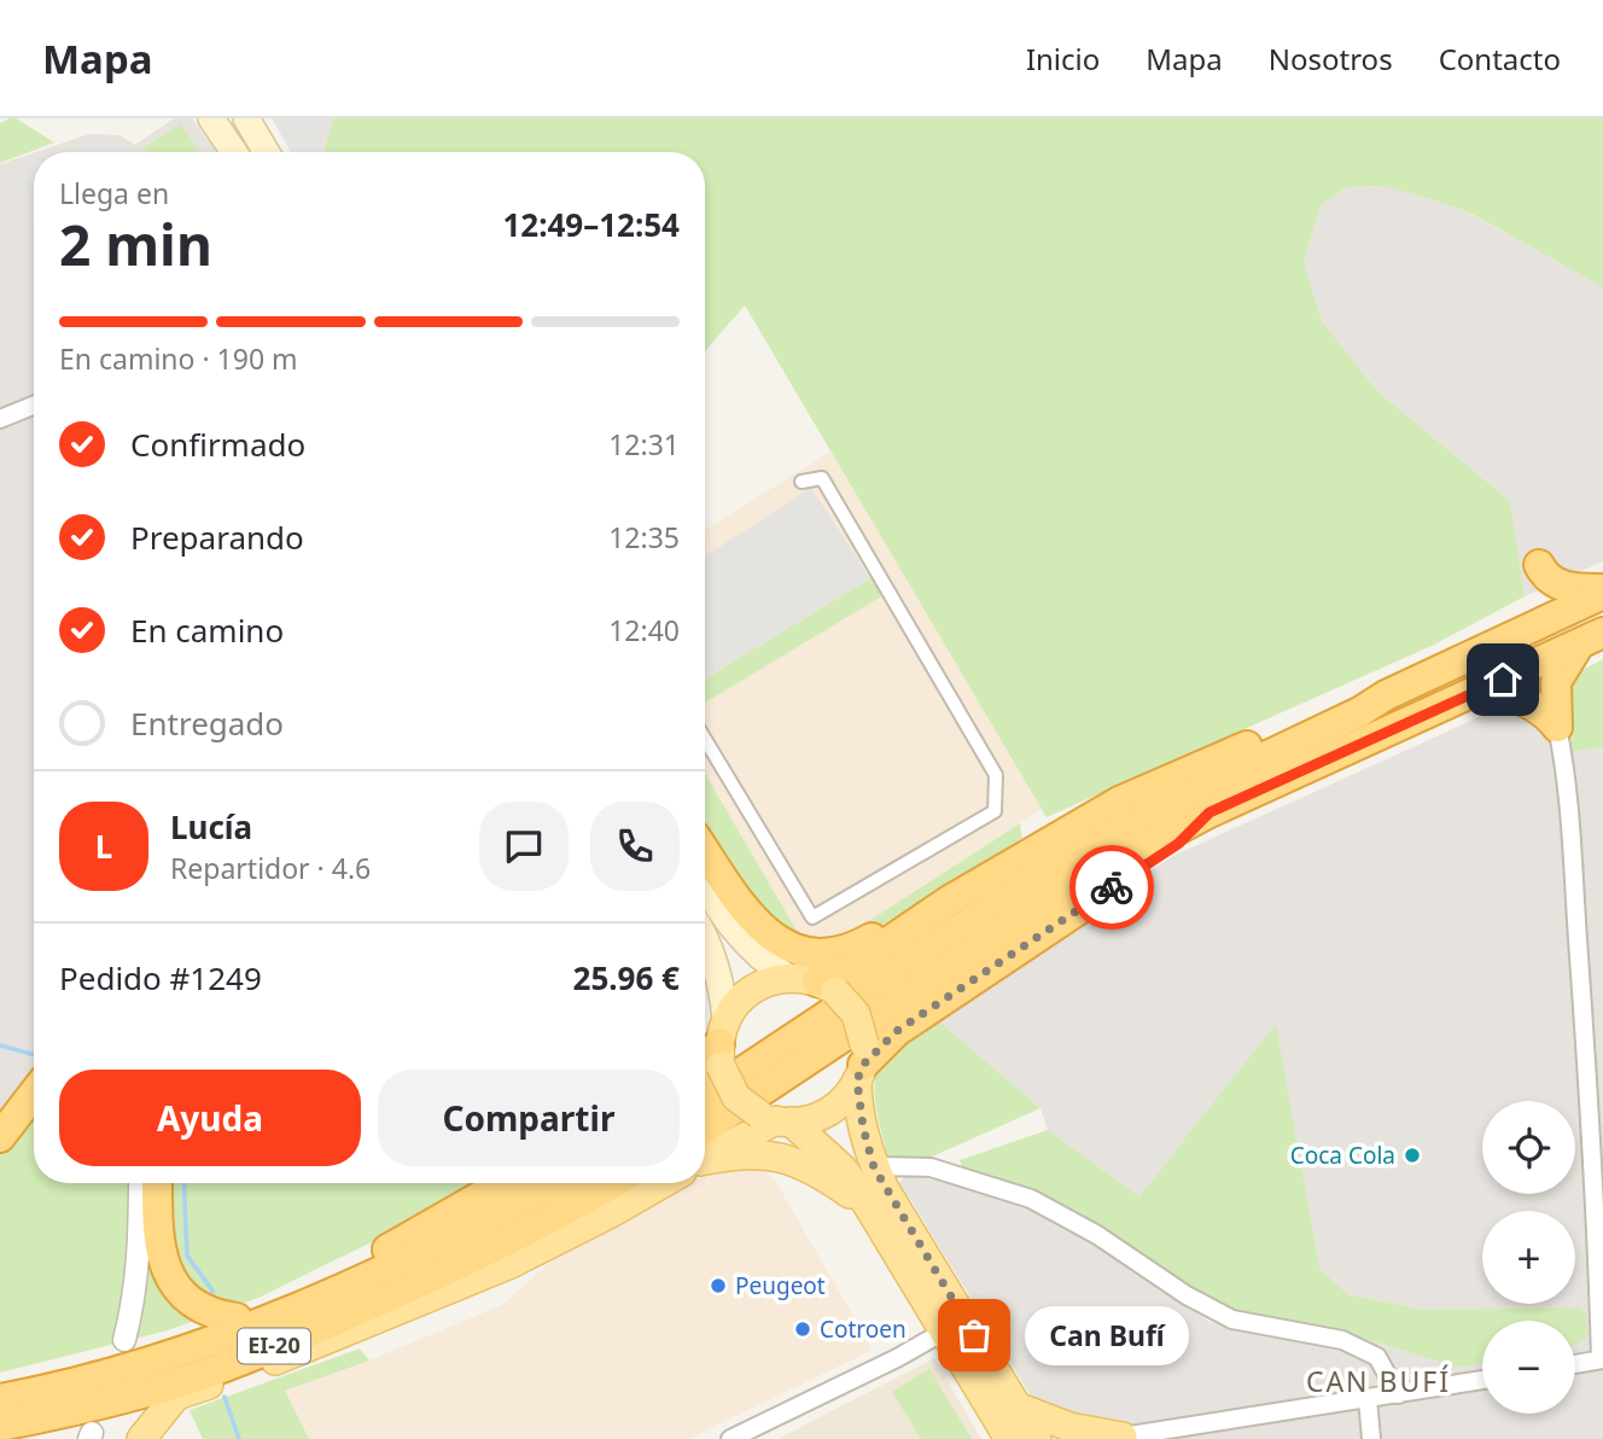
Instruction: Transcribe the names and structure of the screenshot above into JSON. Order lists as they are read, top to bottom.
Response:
{
  "streets": {
    "highway": ["EI-20"]
  },
  "districts": ["CAN BUFÍ"],
  "places": [
    "Coca Cola",
    "Peugeot",
    "Cotroen",
    "Can Bufí"
  ],
  "page": {
    "header": "Mapa",
    "nav": [
      "Inicio",
      "Mapa",
      "Nosotros",
      "Contacto"
    ],
    "heading": ["2 min", "Llega en", "12:49–12:54"],
    "panel": [
      "Lucía",
      "Repartidor · 4.6",
      "Pedido #1249",
      "25.96 €"
    ],
    "bar": "En camino · 190 m",
    "list": [
      ["Confirmado", "12:31"],
      ["Preparando", "12:35"],
      ["En camino", "12:40"],
      "Entregado"
    ],
    "round": "L",
    "buttons": ["Ayuda", "Compartir"],
    "map_buttons": ["+", "−"],
    "bubble": "Can Bufí"
  }
}
